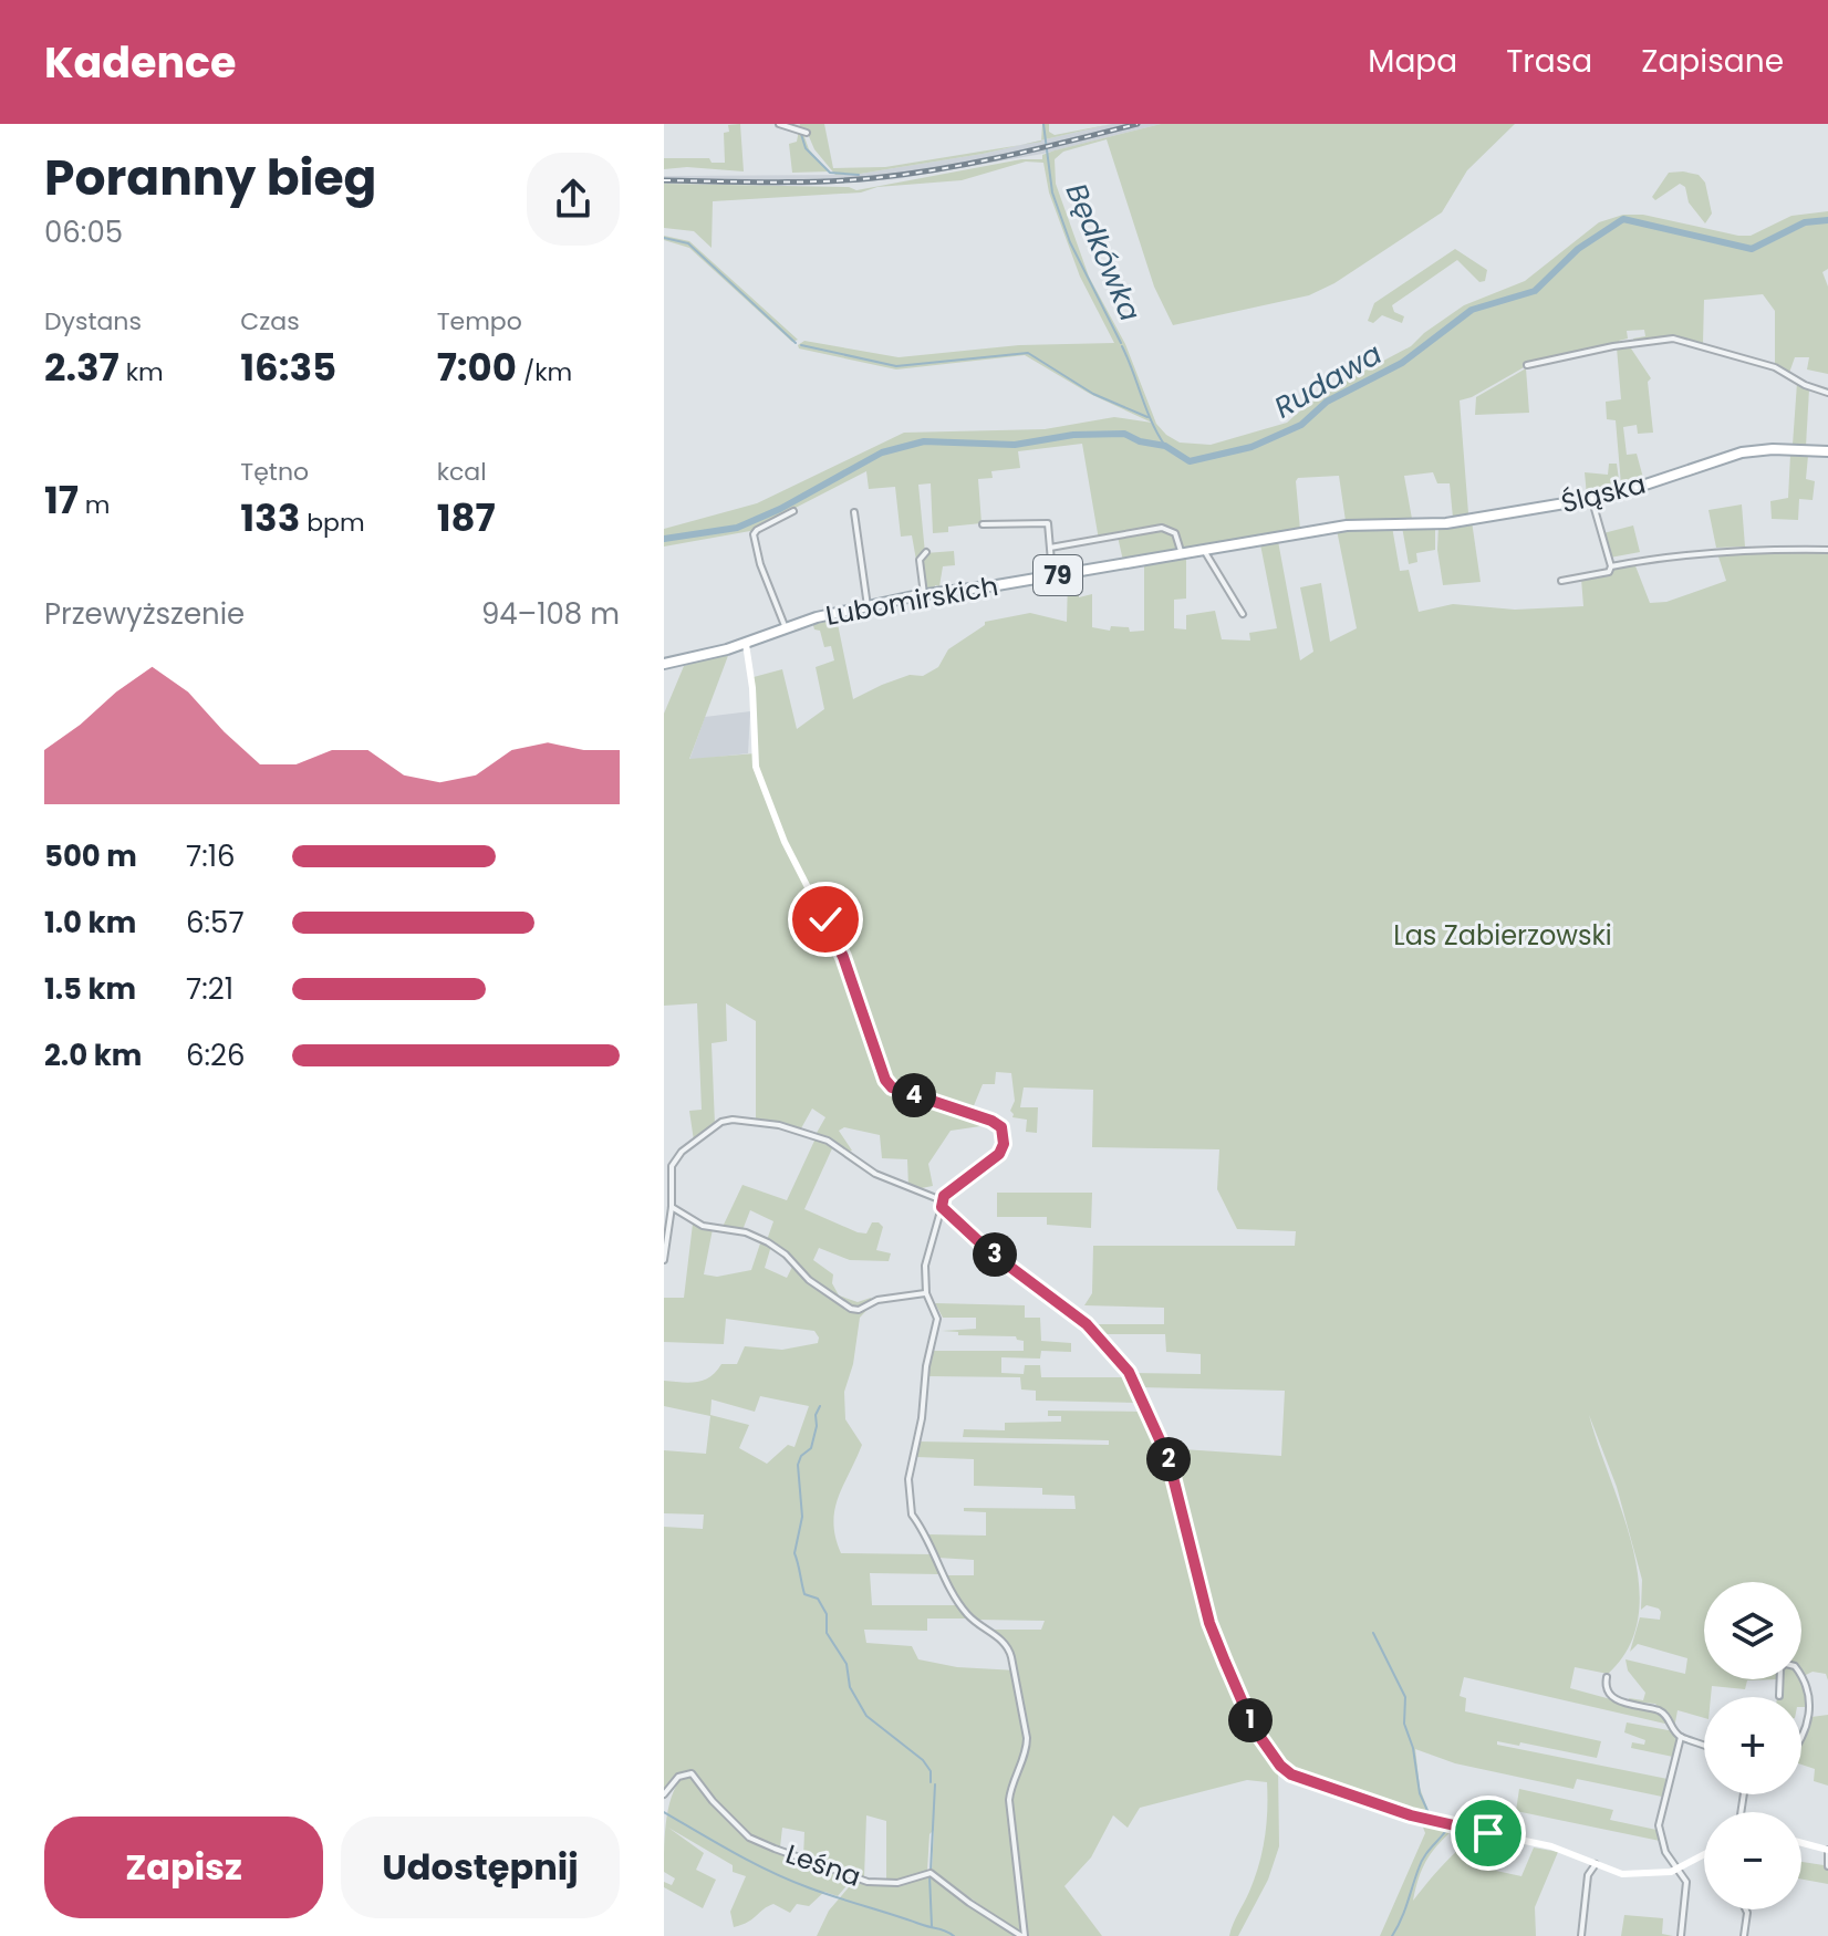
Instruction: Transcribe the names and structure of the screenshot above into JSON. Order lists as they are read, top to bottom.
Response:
{
  "streets": {
    "main road": ["Śląska", "79", "Lubomirskich"],
    "street": ["Leśna"]
  },
  "crossings": [
    ["Śląska", "Lubomirskich"]
  ],
  "water": ["Będkówka", "Rudawa"],
  "parks": ["Las Zabierzowski"],
  "page": {
    "header": "Kadence",
    "nav": ["Mapa", "Trasa", "Zapisane"],
    "heading": ["Poranny bieg", "06:05"],
    "stats": [
      ["Dystans", "2.37 km"],
      ["Czas", "16:35"],
      ["Tempo", "7:00 /km"],
      ["17 m"],
      ["Tętno", "133 bpm"],
      ["kcal", "187"]
    ],
    "chart": ["Przewyższenie", "94–108 m"],
    "list": [
      {
        "name": "500 m",
        "note": "7:16"
      },
      {
        "name": "1.0 km",
        "note": "6:57"
      },
      {
        "name": "1.5 km",
        "note": "7:21"
      },
      {
        "name": "2.0 km",
        "note": "6:26"
      }
    ],
    "pins": [
      "4",
      "3",
      "2",
      "1"
    ],
    "map_buttons": ["+", "−"],
    "buttons": ["Zapisz", "Udostępnij"]
  }
}
